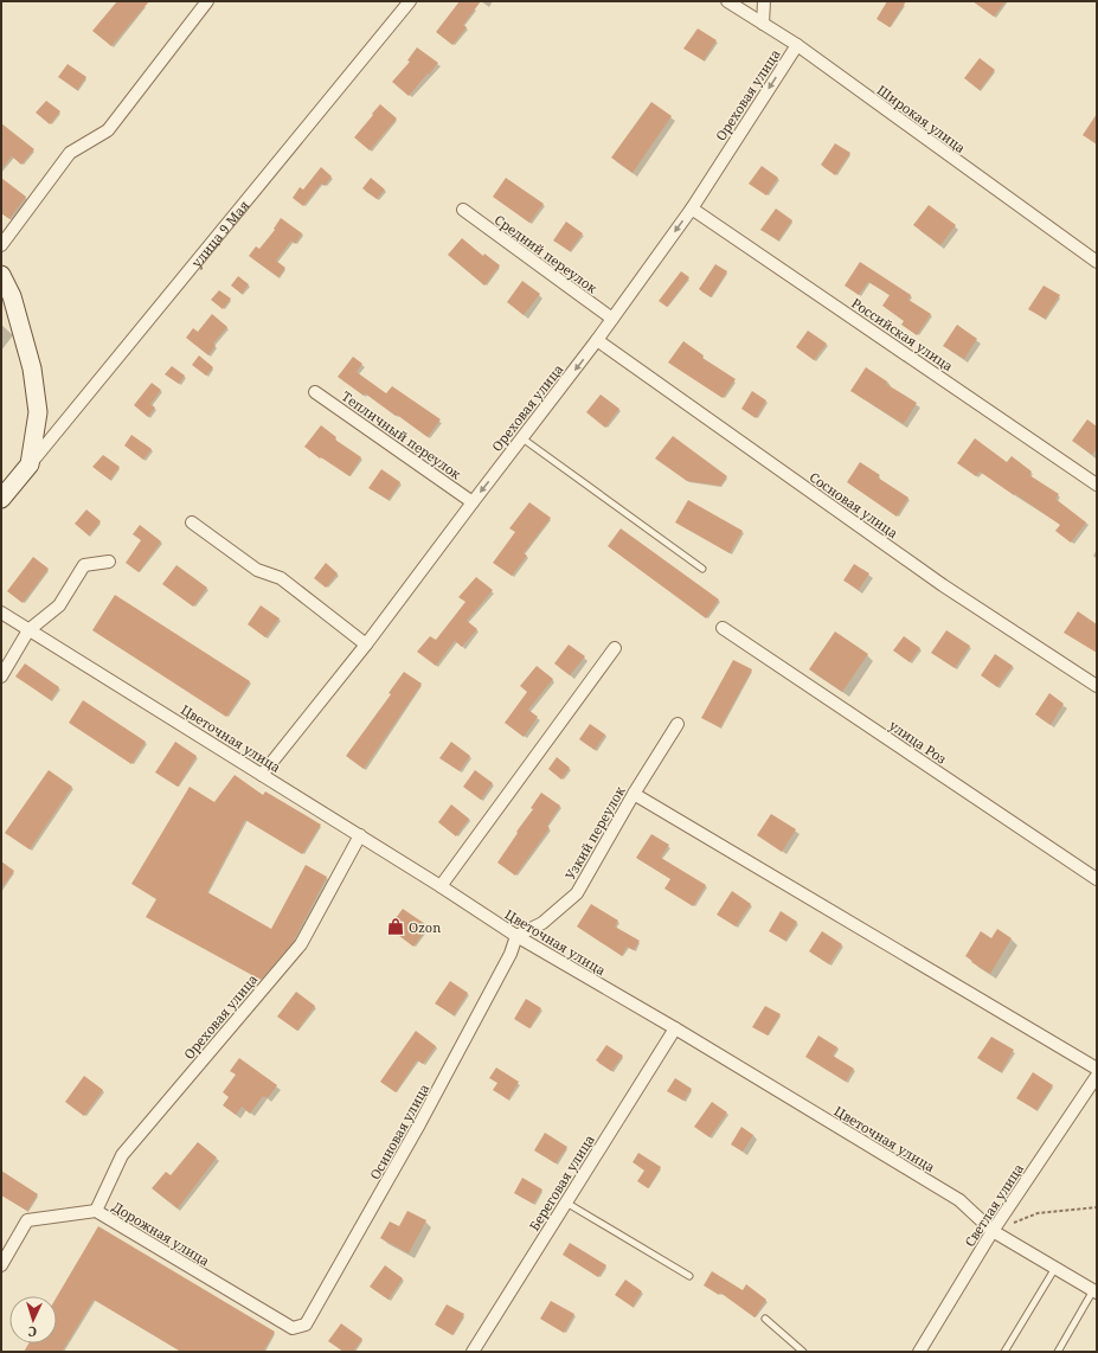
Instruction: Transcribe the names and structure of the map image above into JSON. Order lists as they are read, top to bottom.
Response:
{
  "streets": {
    "street": [
      "Ореховая улица",
      "Широкая улица",
      "улица 9 Мая",
      "Средний переулок",
      "Российская улица",
      "Тепличный переулок",
      "Сосновая улица",
      "Цветочная улица",
      "улица Роз",
      "Узкий переулок",
      "Осиновая улица",
      "Береговая улица",
      "Светлая улица",
      "Дорожная улица"
    ]
  },
  "crossings": [
    ["Ореховая улица", "Широкая улица"],
    ["Ореховая улица", "Средний переулок"],
    ["Ореховая улица", "Российская улица"],
    ["Ореховая улица", "Тепличный переулок"],
    ["Ореховая улица", "Сосновая улица"],
    ["Ореховая улица", "Цветочная улица"],
    ["Ореховая улица", "Дорожная улица"],
    ["Цветочная улица", "Узкий переулок"],
    ["Цветочная улица", "Осиновая улица"],
    ["Цветочная улица", "Береговая улица"],
    ["Цветочная улица", "Светлая улица"],
    ["Узкий переулок", "Осиновая улица"],
    ["Осиновая улица", "Дорожная улица"]
  ],
  "one_way": ["Ореховая улица"],
  "places": {
    "shop": ["Ozon"]
  },
  "north": "bottom"
}
